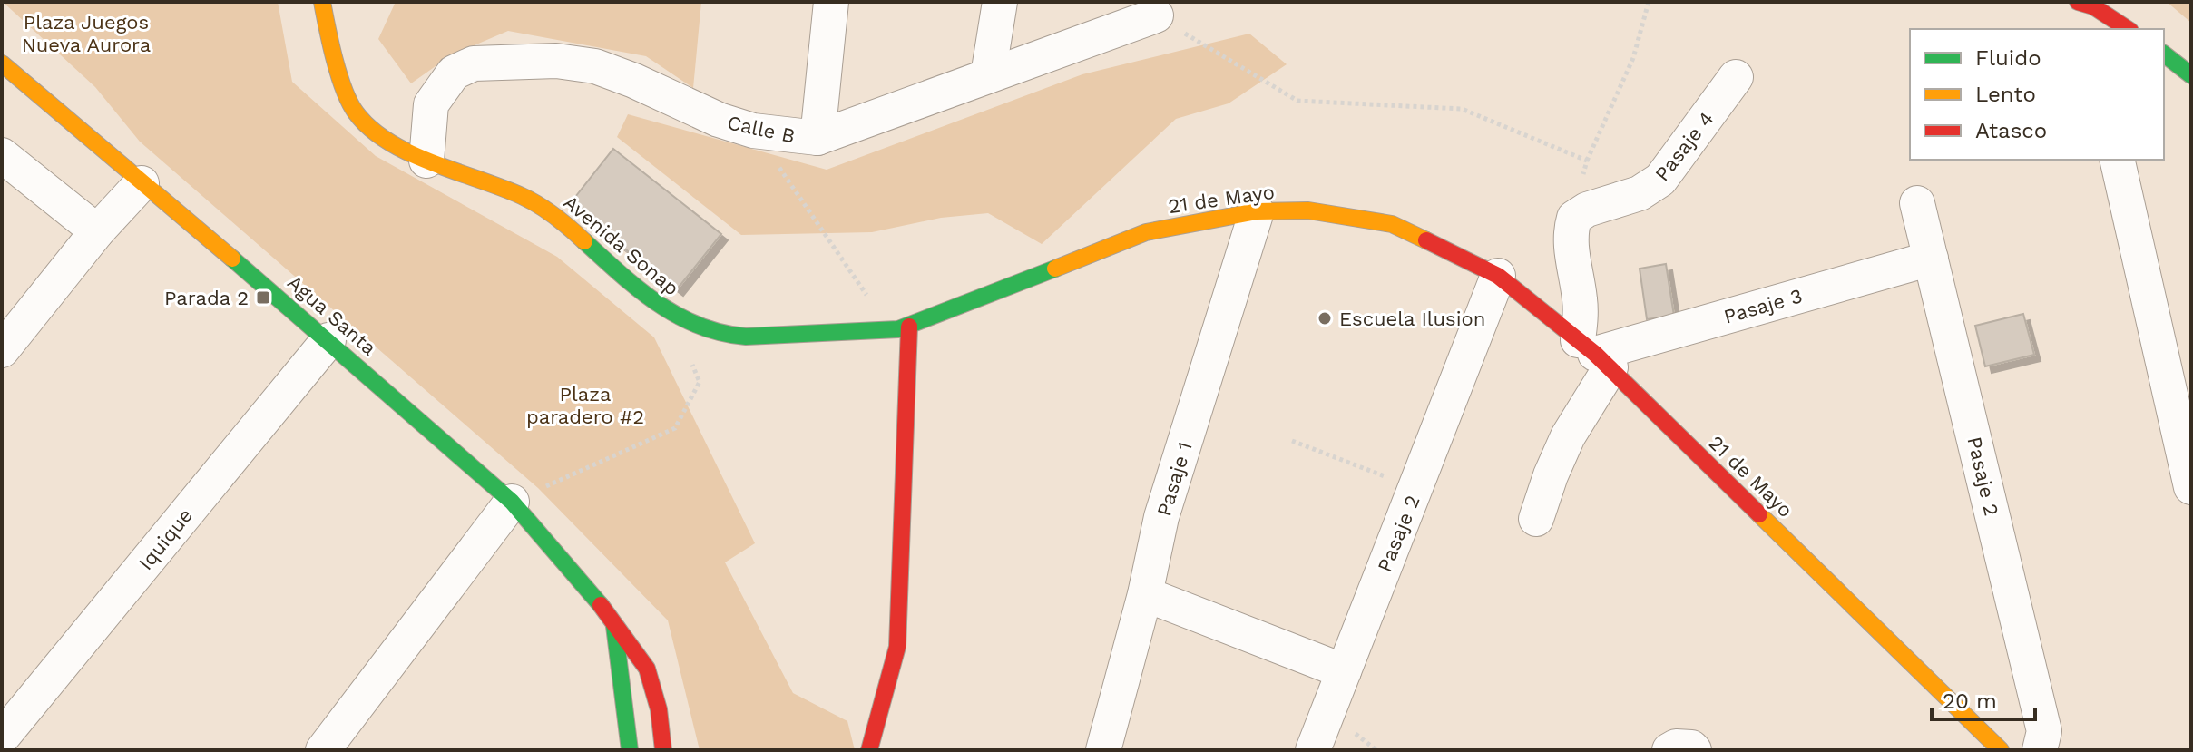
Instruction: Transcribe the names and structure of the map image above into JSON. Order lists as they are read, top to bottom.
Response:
{
  "streets": {
    "street": [
      "Calle B",
      "Pasaje 4",
      "21 de Mayo",
      "Avenida Sonap",
      "Pasaje 3",
      "Agua Santa",
      "Pasaje 2",
      "Pasaje 1",
      "Iquique"
    ]
  },
  "crossings": [
    ["Calle B", "Avenida Sonap"],
    ["21 de Mayo", "Avenida Sonap"],
    ["21 de Mayo", "Pasaje 3"],
    ["21 de Mayo", "Pasaje 2"],
    ["21 de Mayo", "Pasaje 1"],
    ["Pasaje 3", "Pasaje 2"],
    ["Agua Santa", "Iquique"]
  ],
  "parks": ["Plaza Juegos Nueva Aurora", "Plaza paradero #2"],
  "places": {
    "transit": ["Parada 2"],
    "other": ["Escuela Ilusion"]
  },
  "legend": ["Fluido", "Lento", "Atasco"],
  "scale_bar": "20 m"
}
